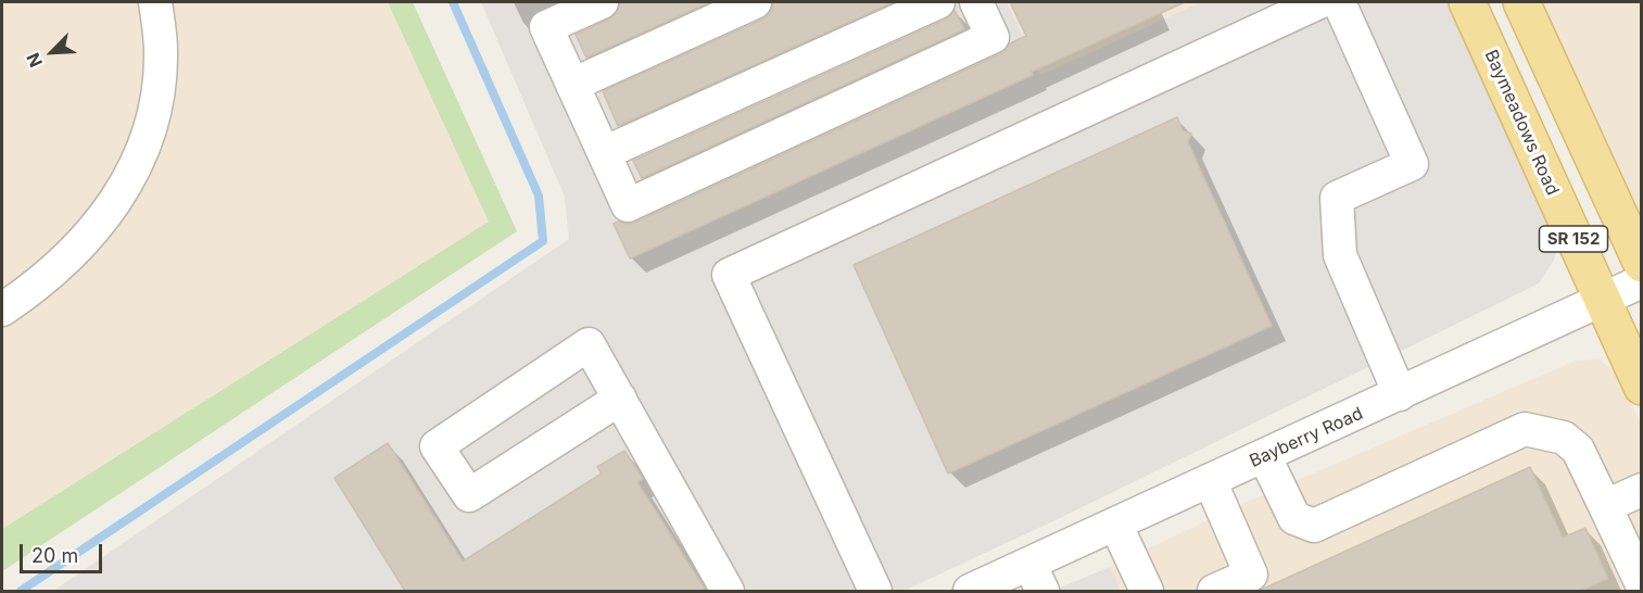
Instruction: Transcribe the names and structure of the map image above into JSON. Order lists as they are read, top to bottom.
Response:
{
  "streets": {
    "main road": ["Baymeadows Road", "SR 152"],
    "street": ["Bayberry Road"]
  },
  "crossings": [
    ["Baymeadows Road", "Bayberry Road"]
  ],
  "scale_bar": "20 m",
  "north": "bottom left"
}
